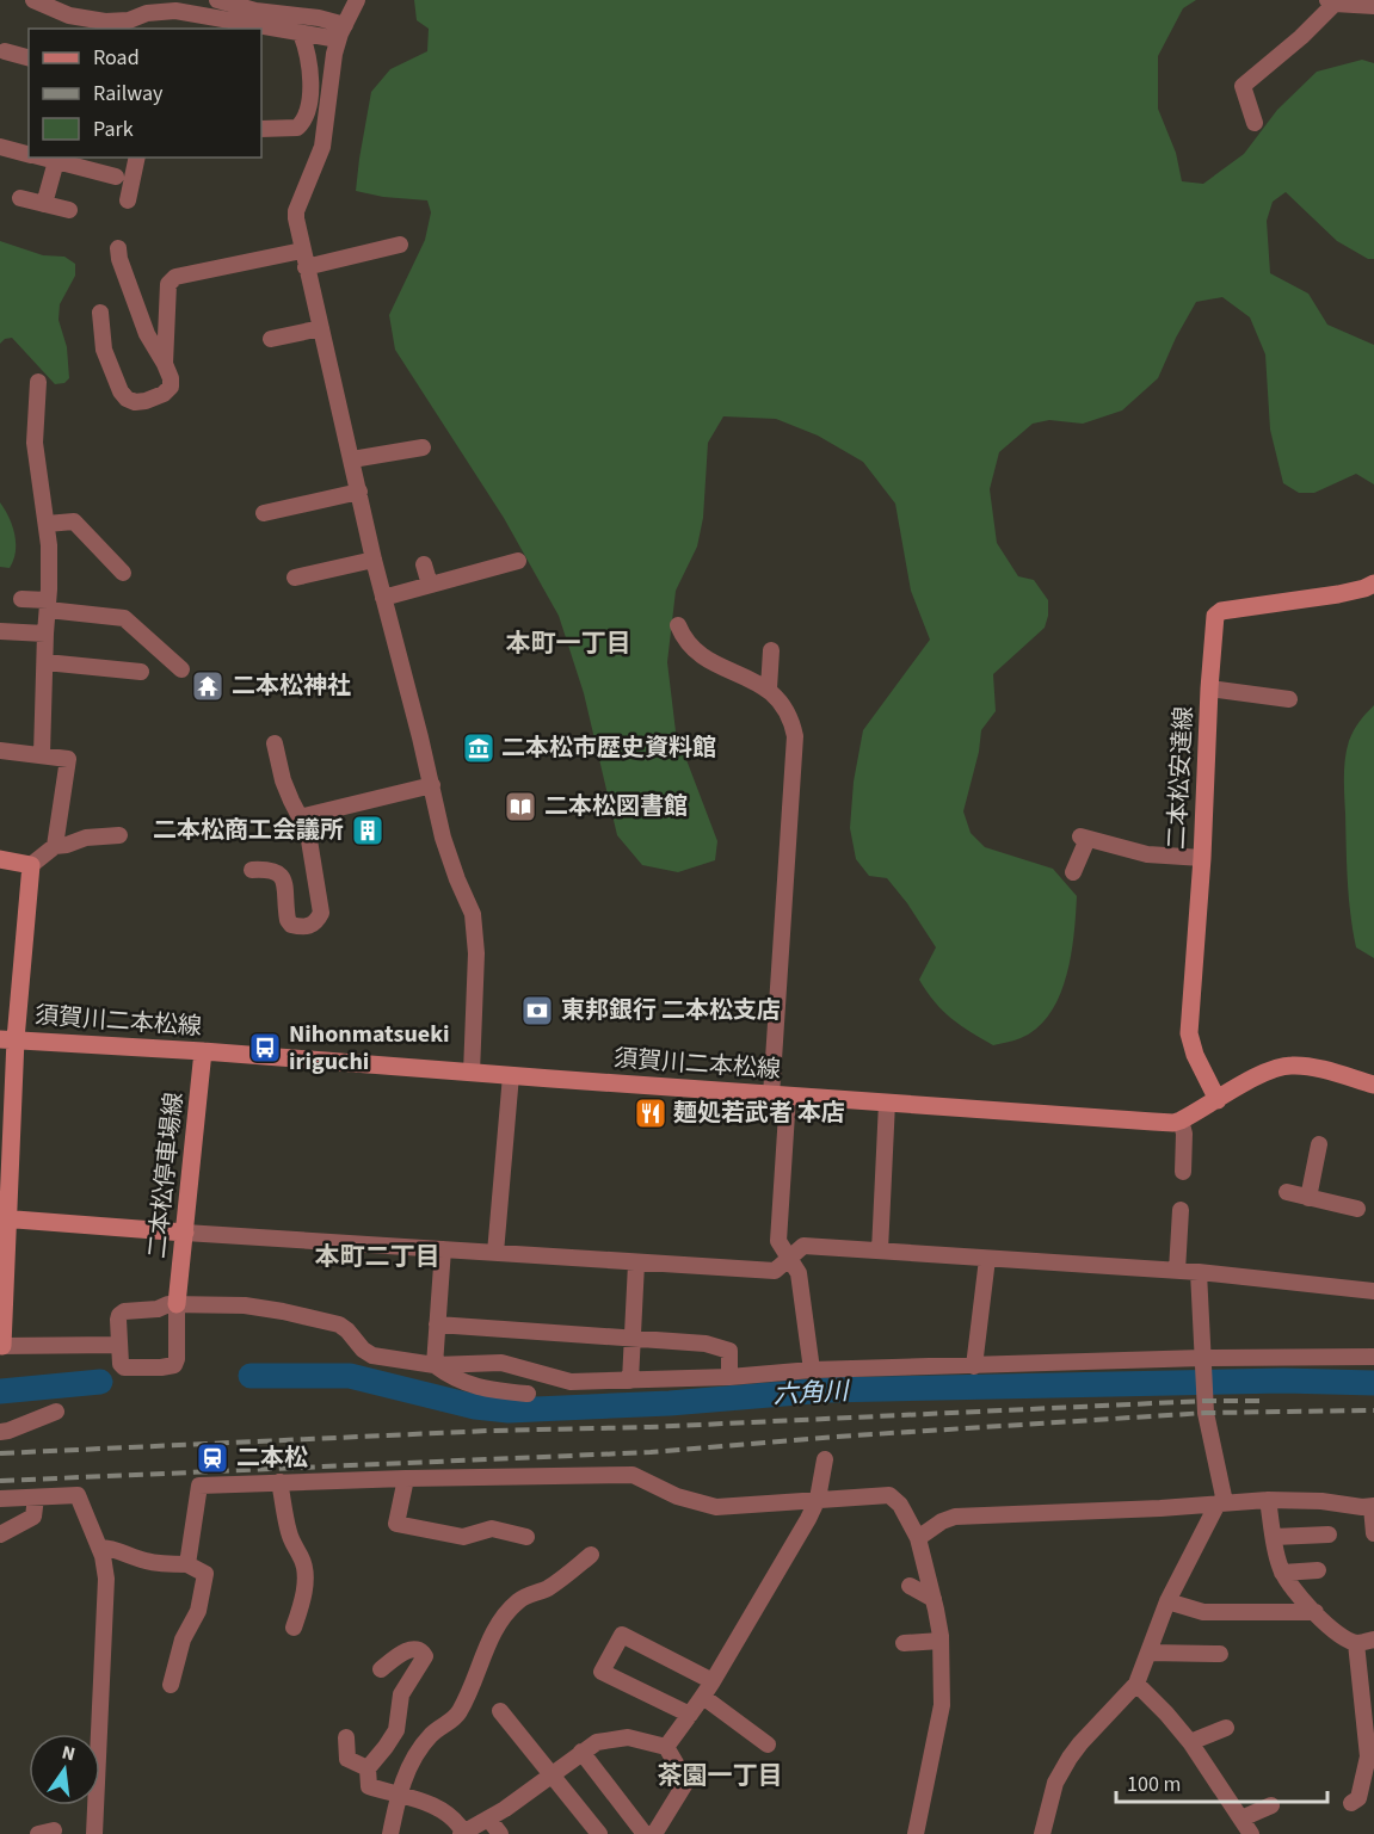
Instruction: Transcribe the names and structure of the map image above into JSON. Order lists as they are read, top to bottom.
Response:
{
  "streets": {
    "main road": ["二本松安達線", "須賀川二本松線", "二本松停車場線"]
  },
  "crossings": [
    ["二本松安達線", "須賀川二本松線"],
    ["須賀川二本松線", "二本松停車場線"]
  ],
  "districts": ["本町一丁目", "本町二丁目", "茶園一丁目"],
  "water": ["六角川"],
  "places": {
    "temple": ["二本松神社"],
    "museum": ["二本松市歴史資料館"],
    "library": ["二本松図書館"],
    "building": ["二本松商工会議所"],
    "bank": ["東邦銀行 二本松支店"],
    "bus stop": ["Nihonmatsueki iriguchi"],
    "restaurant": ["麺処若武者 本店"],
    "station": ["二本松"]
  },
  "legend": ["Road", "Railway", "Park"],
  "scale_bar": "100 m",
  "north": "top"
}
